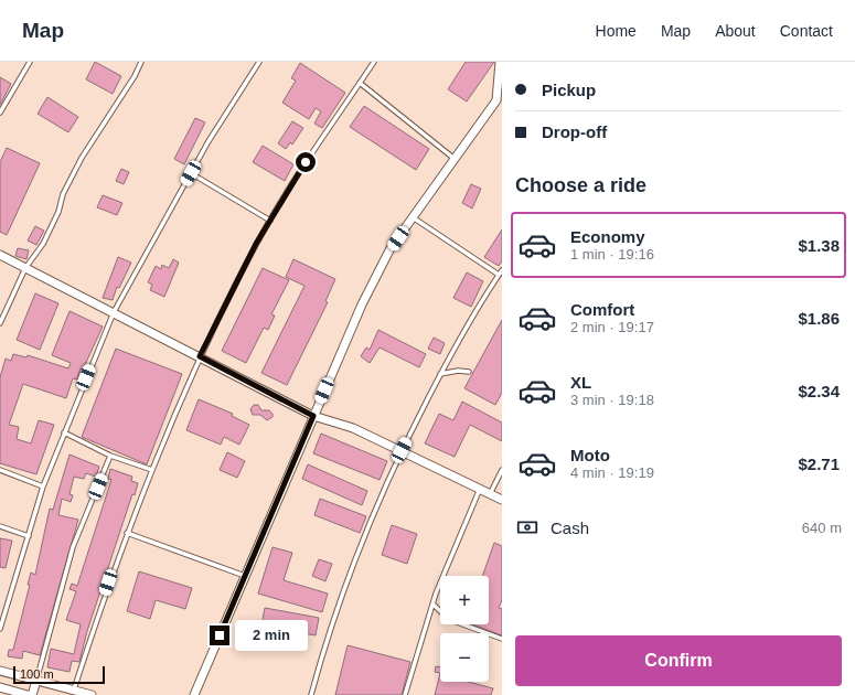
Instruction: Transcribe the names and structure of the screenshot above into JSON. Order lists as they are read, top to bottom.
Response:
{
  "scale_bar": "100 m",
  "page": {
    "header": "Map",
    "nav": [
      "Home",
      "Map",
      "About",
      "Contact"
    ],
    "banner": ["Pickup", "Drop-off"],
    "heading": "Choose a ride",
    "list": [
      {
        "name": "Economy",
        "note": "1 min · 19:16",
        "value": "$1.38"
      },
      {
        "name": "Comfort",
        "note": "2 min · 19:17",
        "value": "$1.86"
      },
      {
        "name": "XL",
        "note": "3 min · 19:18",
        "value": "$2.34"
      },
      {
        "name": "Moto",
        "note": "4 min · 19:19",
        "value": "$2.71"
      }
    ],
    "pay": ["Cash", "640 m"],
    "map_buttons": ["+", "−"],
    "bubble": "2 min",
    "buttons": "Confirm",
    "scale": "100 m"
  }
}
